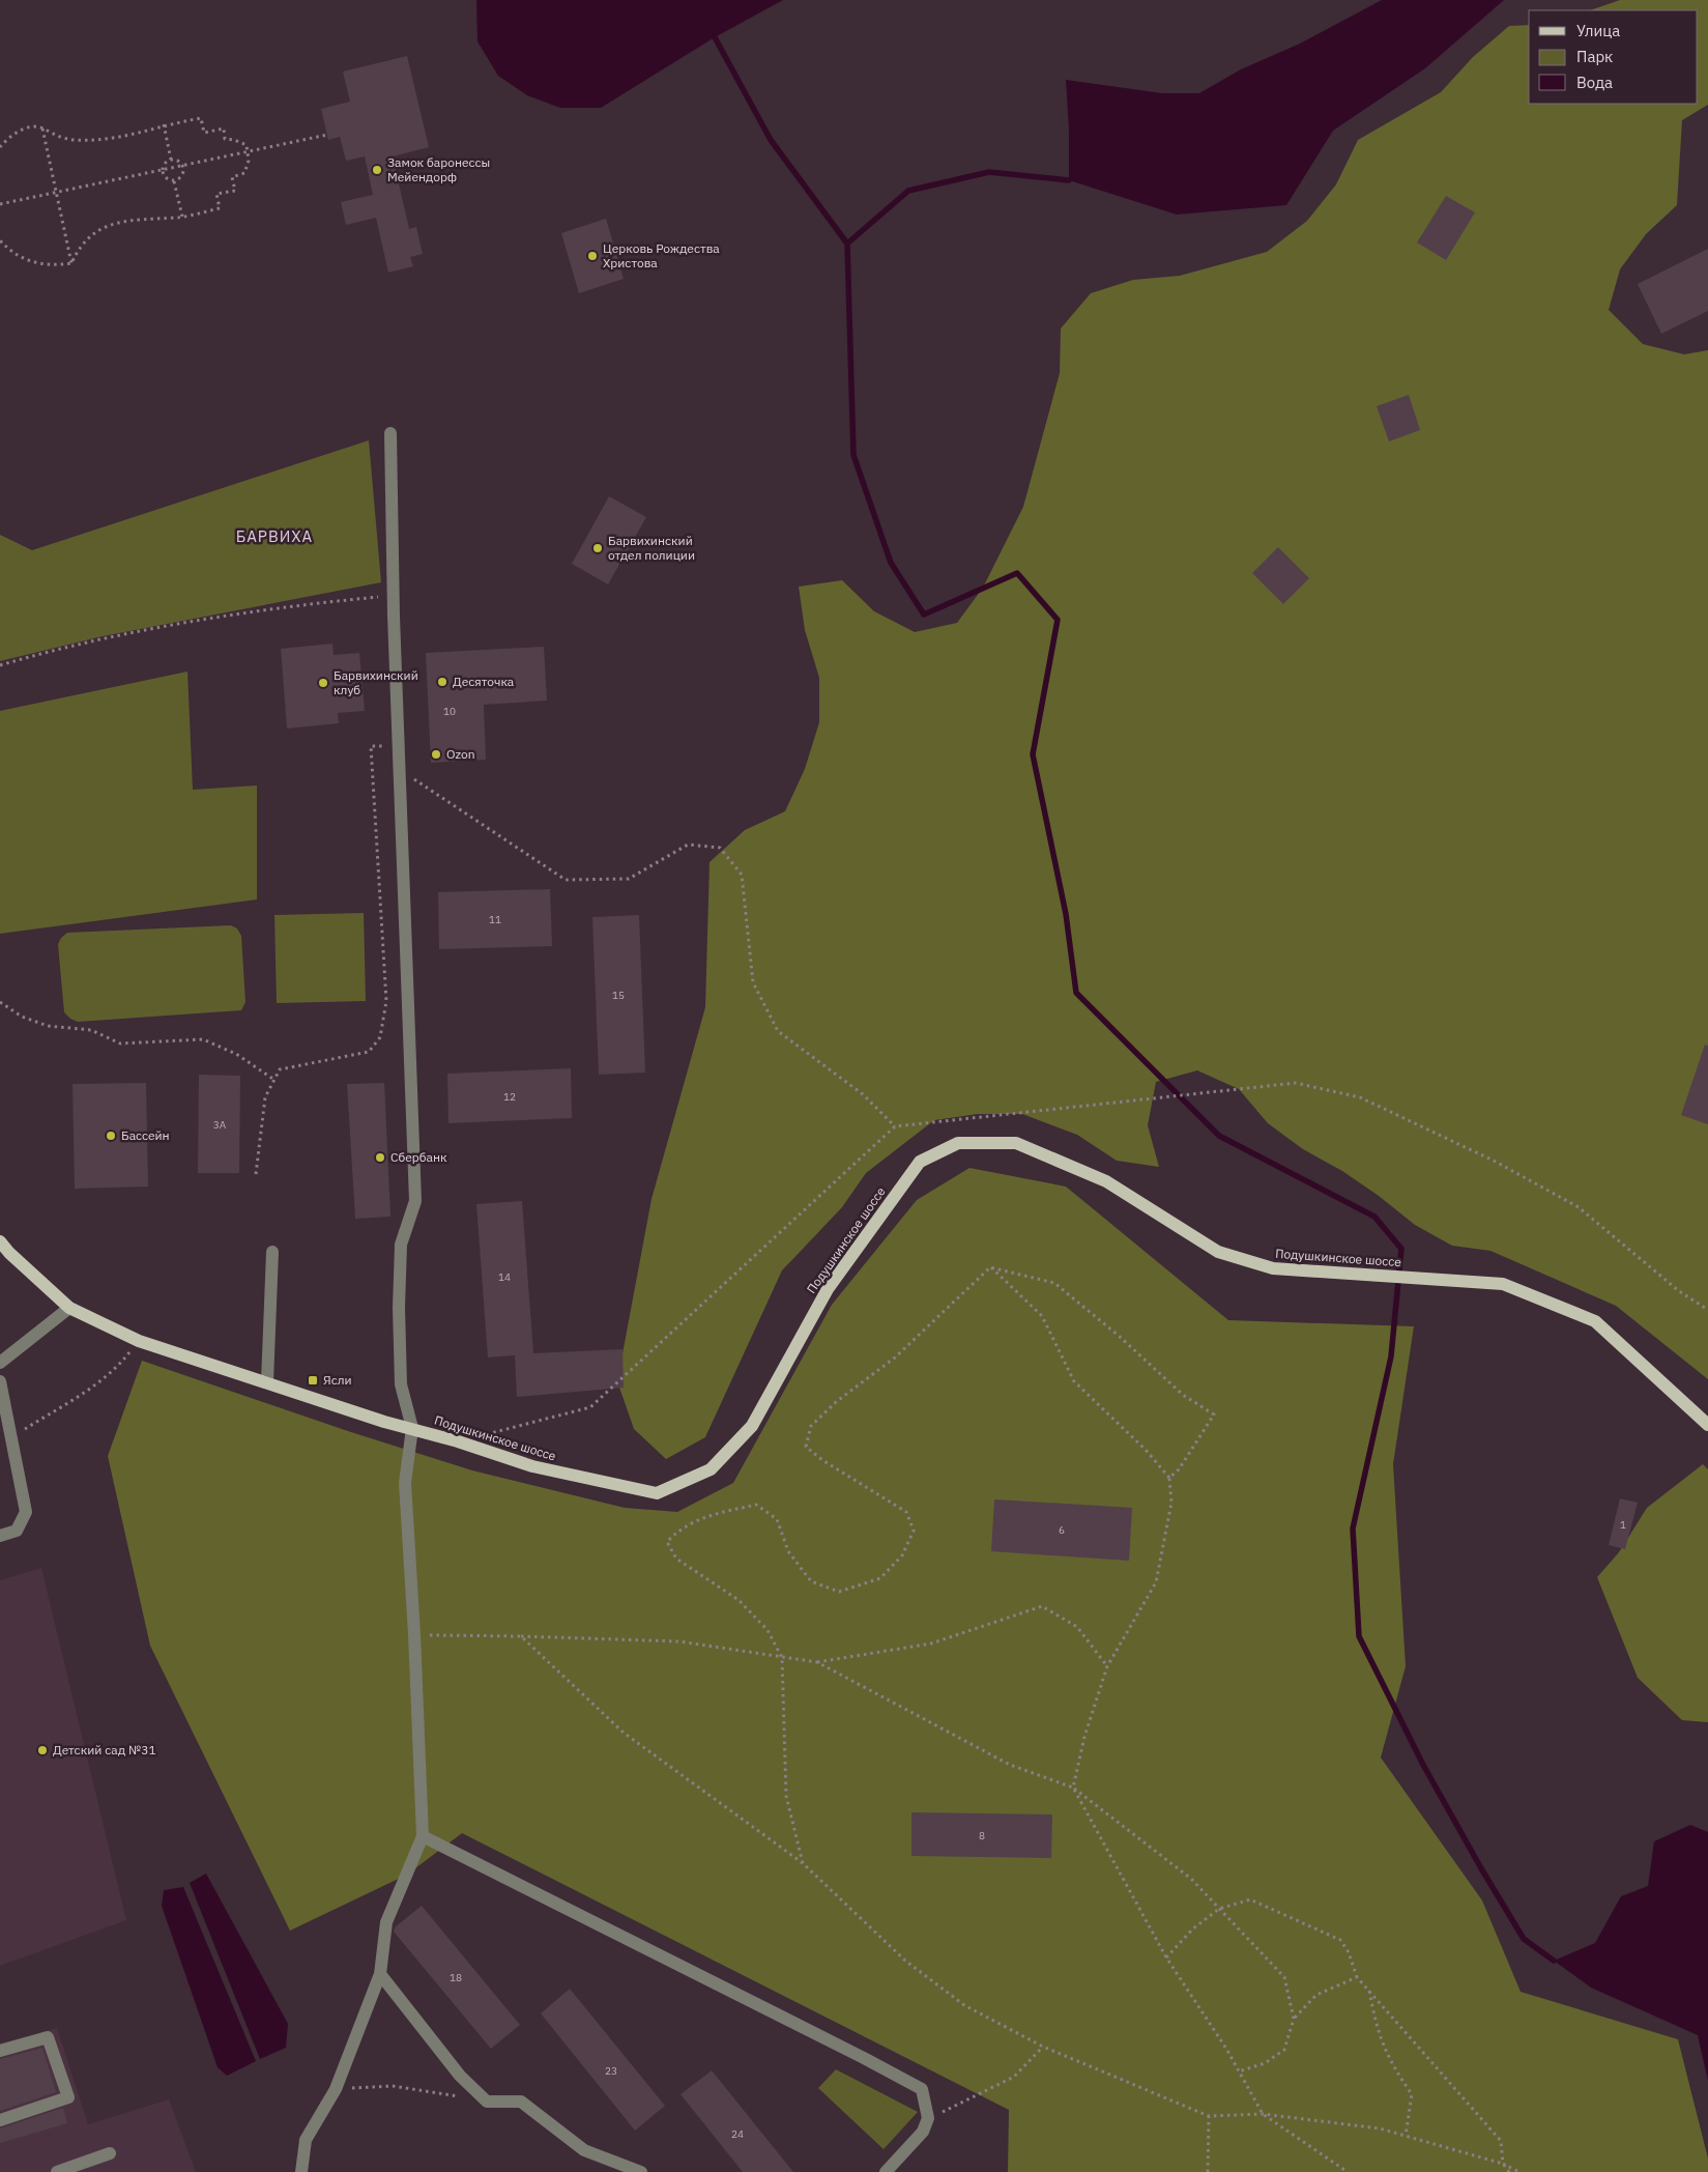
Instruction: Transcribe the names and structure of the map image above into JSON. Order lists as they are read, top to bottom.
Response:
{
  "streets": {
    "main road": ["Подушкинское шоссе"]
  },
  "districts": ["БАРВИХА"],
  "places": {
    "other": [
      "Замок баронессы Мейендорф",
      "Церковь Рождества Христова",
      "Барвихинский отдел полиции",
      "Десяточка",
      "Барвихинский клуб",
      "Ozon",
      "Бассейн",
      "Сбербанк",
      "Детский сад №31"
    ],
    "transit": ["Ясли"]
  },
  "house_numbers": [
    "10",
    "11",
    "15",
    "12",
    "3А",
    "14",
    "1",
    "6",
    "8",
    "18",
    "23",
    "24"
  ],
  "legend": ["Улица", "Парк", "Вода"]
}
